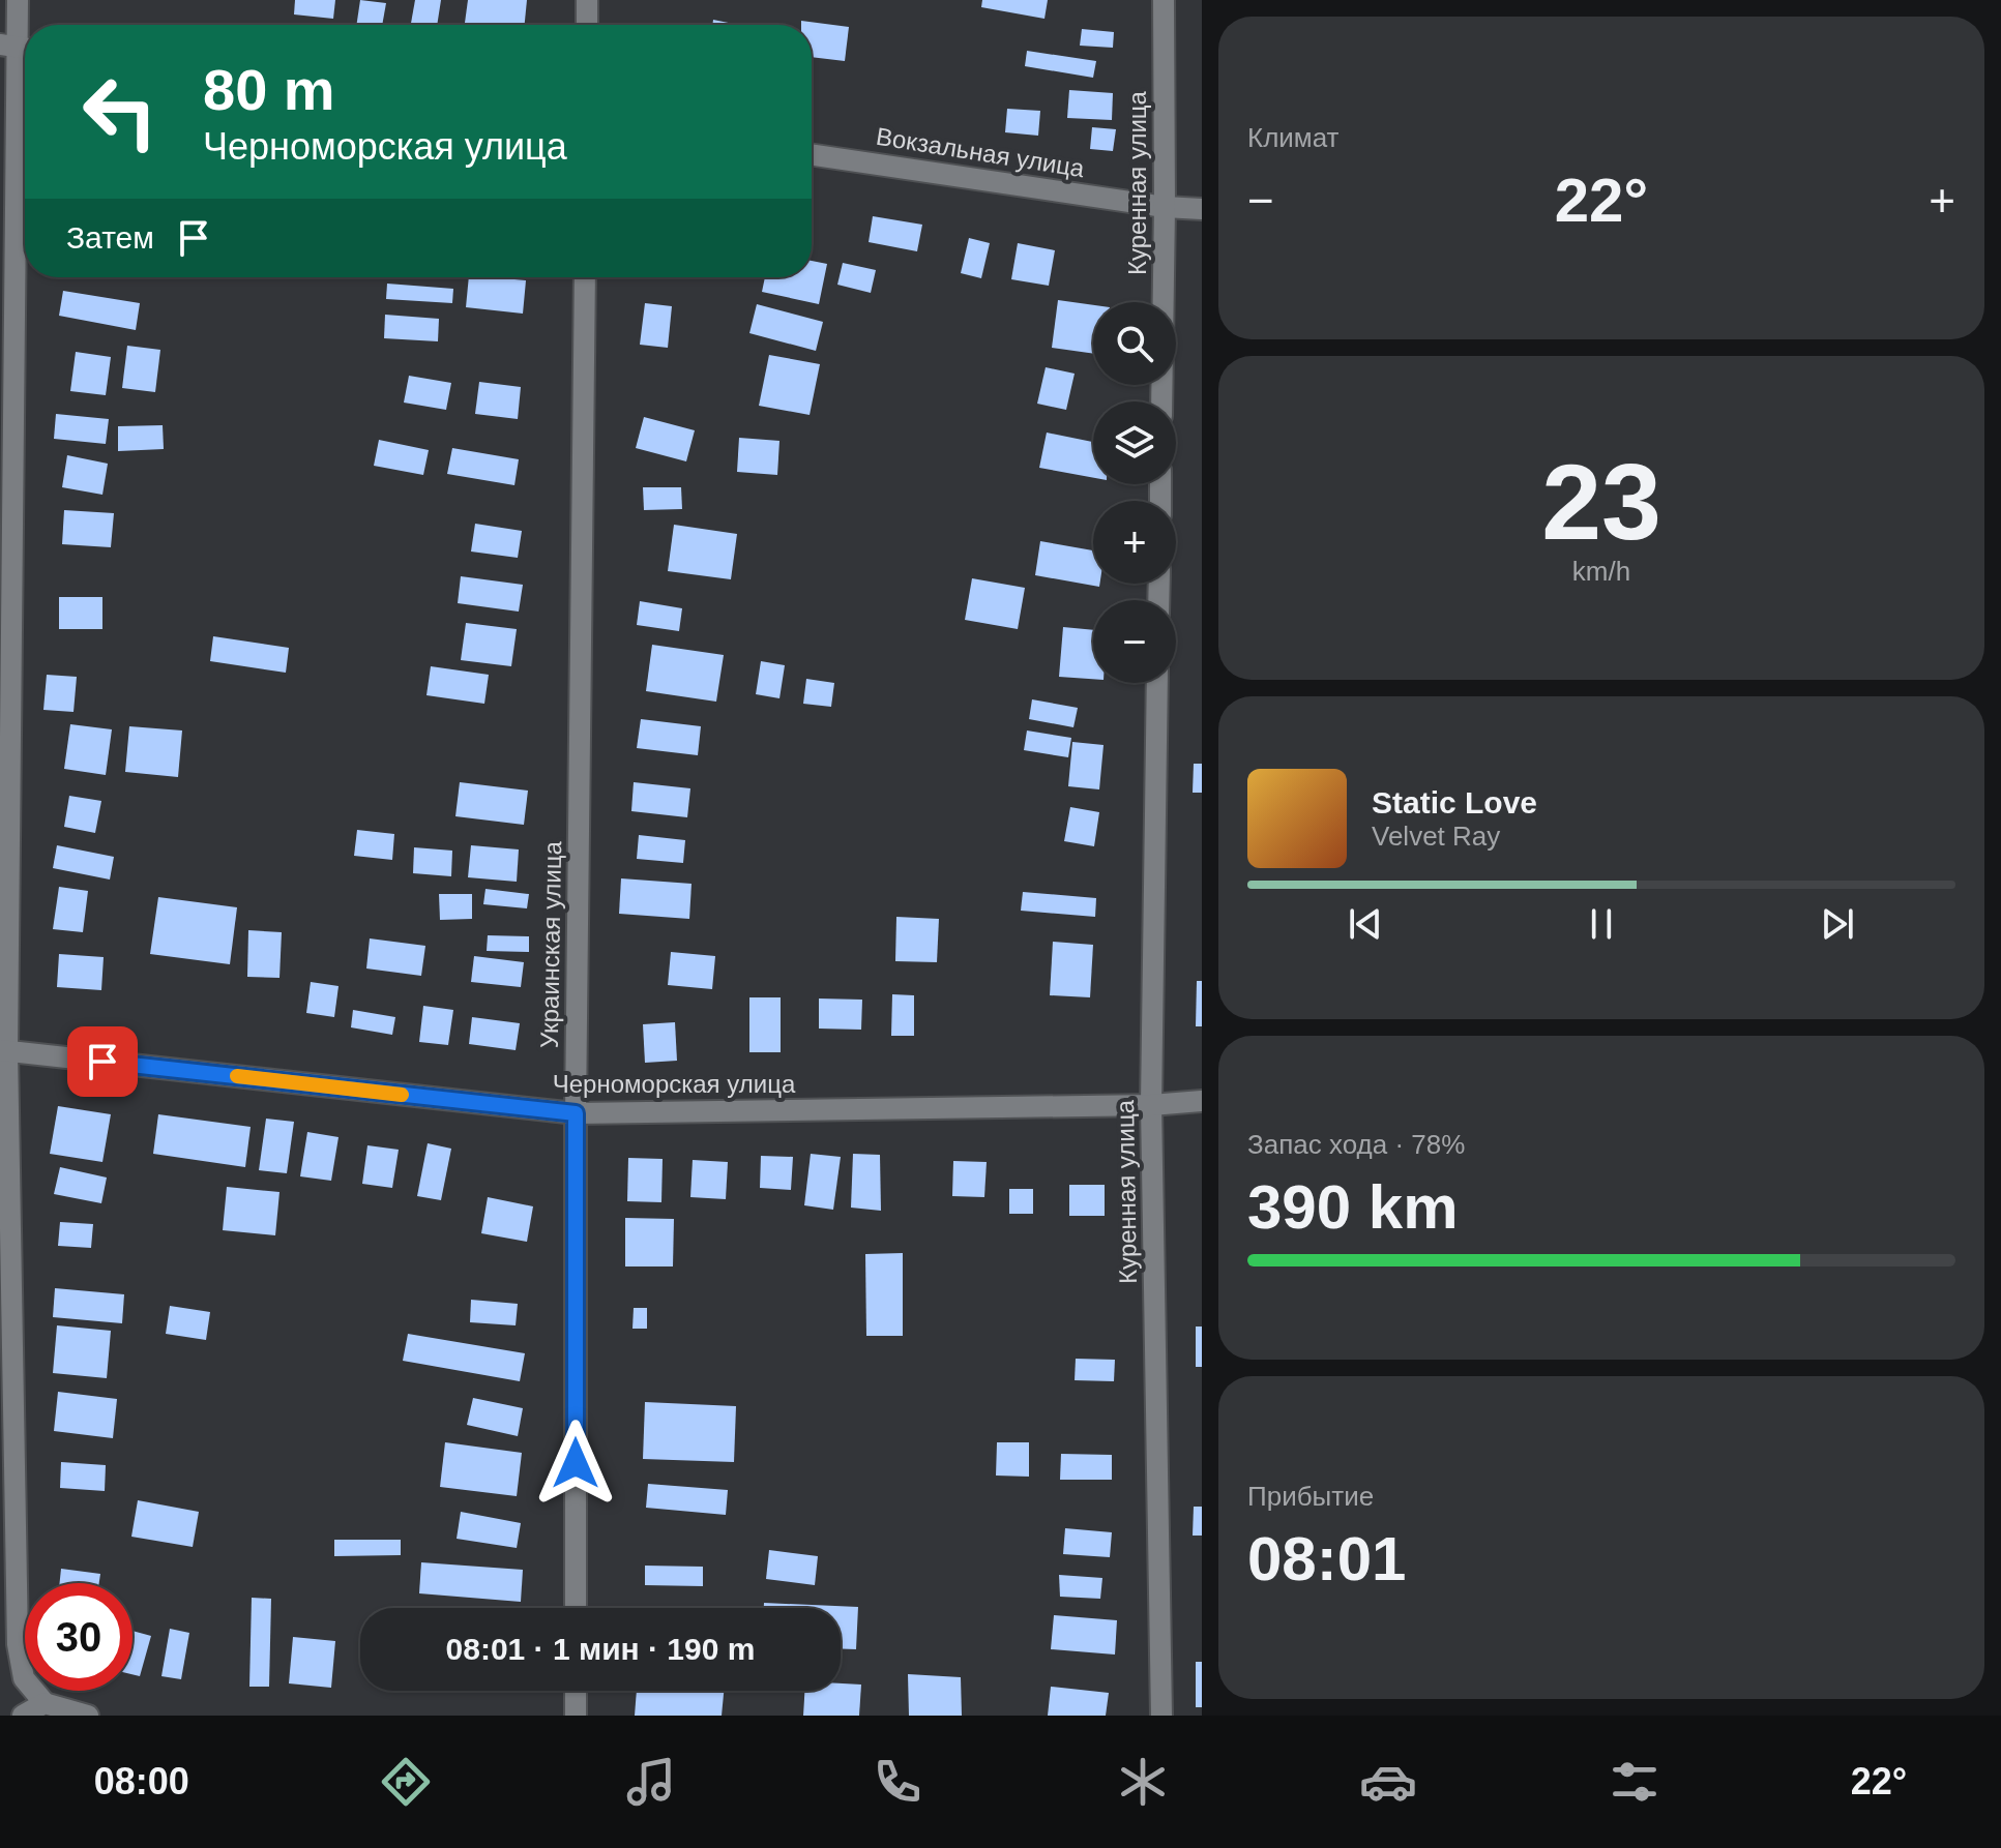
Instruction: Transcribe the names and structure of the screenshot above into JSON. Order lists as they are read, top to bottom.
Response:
{
  "streets": {
    "street": [
      "Вокзальная улица",
      "Куренная улица",
      "Украинская улица",
      "Черноморская улица"
    ]
  },
  "crossings": [
    ["Вокзальная улица", "Куренная улица"],
    ["Куренная улица", "Черноморская улица"],
    ["Украинская улица", "Черноморская улица"]
  ],
  "page": {
    "tile": [
      "Климат",
      ["23", "km/h"],
      ["Запас хода · 78%", "390 km"],
      ["Прибытие", "08:01"]
    ],
    "turn": ["80 m", "Черноморская улица"],
    "heat": ["−", "22°", "+"],
    "then": "Затем",
    "map_buttons": ["+", "−"],
    "song": ["Static Love", "Velvet Ray"],
    "limit": "30",
    "trip": "08:01 · 1 мин · 190 m",
    "tabs": ["08:00", "22°"]
  }
}
